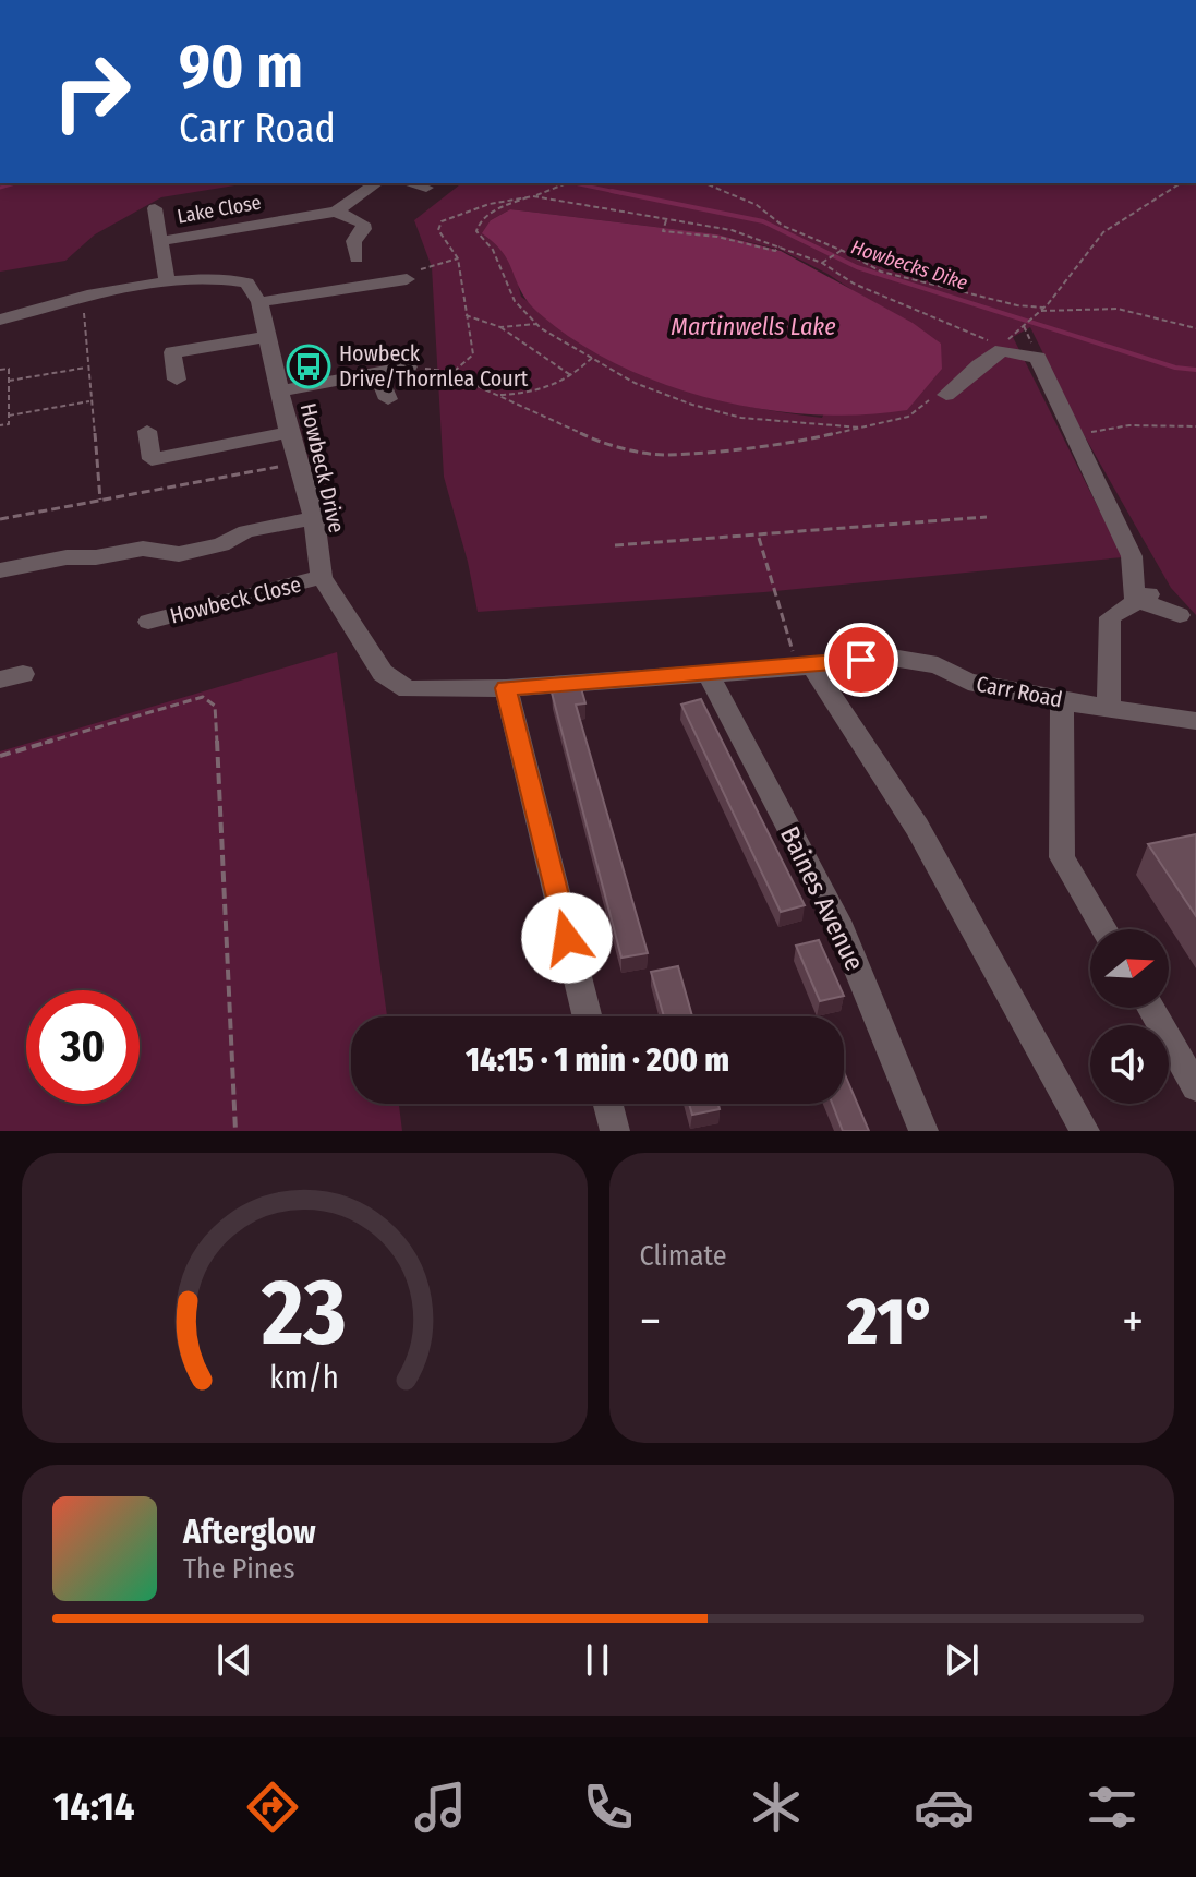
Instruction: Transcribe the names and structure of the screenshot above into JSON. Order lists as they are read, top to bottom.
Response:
{
  "streets": {
    "street": [
      "Lake Close",
      "Howbeck Drive",
      "Howbeck Close",
      "Carr Road",
      "Baines Avenue"
    ]
  },
  "crossings": [
    ["Howbeck Drive", "Howbeck Close"],
    ["Howbeck Drive", "Carr Road"],
    ["Carr Road", "Baines Avenue"]
  ],
  "water": ["Howbecks Dike", "Martinwells Lake"],
  "places": {
    "bus stop": ["Howbeck Drive/Thornlea Court"]
  },
  "north": "right",
  "page": {
    "turn": ["90 m", "Carr Road"],
    "limit": "30",
    "trip": "14:15 · 1 min · 200 m",
    "tile": "Climate",
    "heat": ["−", "21°", "+"],
    "song": ["Afterglow", "The Pines"],
    "tabs": "14:14",
    "gauge": ["23", "km/h"]
  }
}
